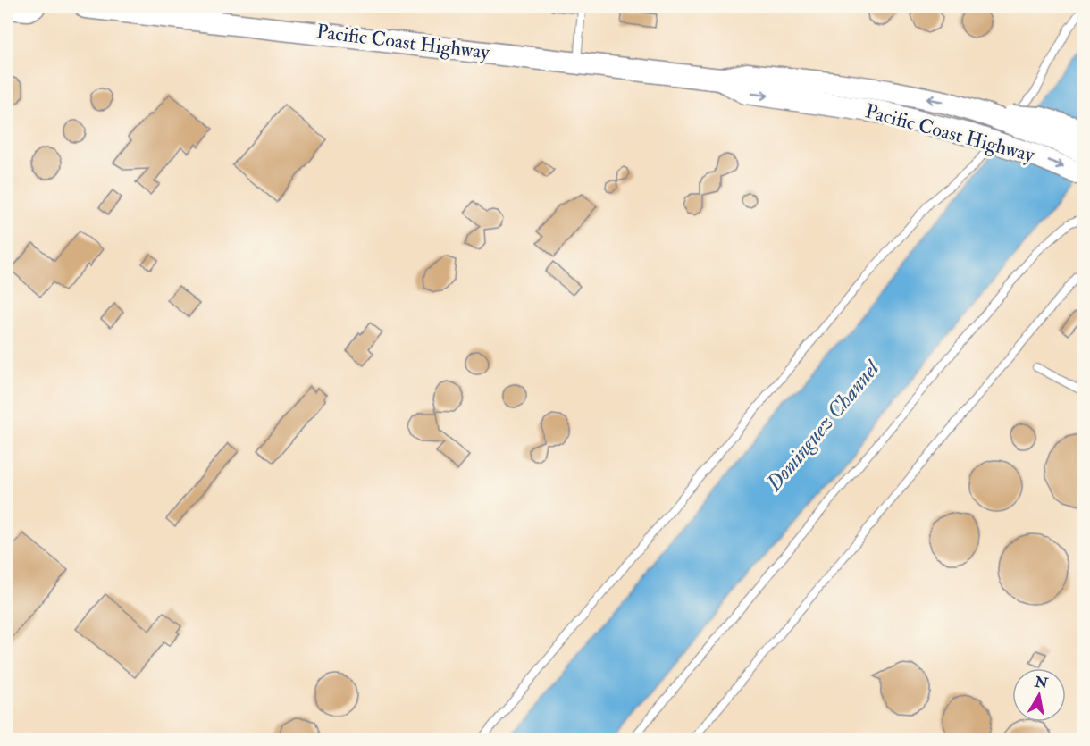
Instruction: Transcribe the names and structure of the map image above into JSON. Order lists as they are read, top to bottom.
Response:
{
  "streets": {
    "highway": ["Pacific Coast Highway"]
  },
  "water": ["Dominguez Channel"],
  "north": "top"
}
